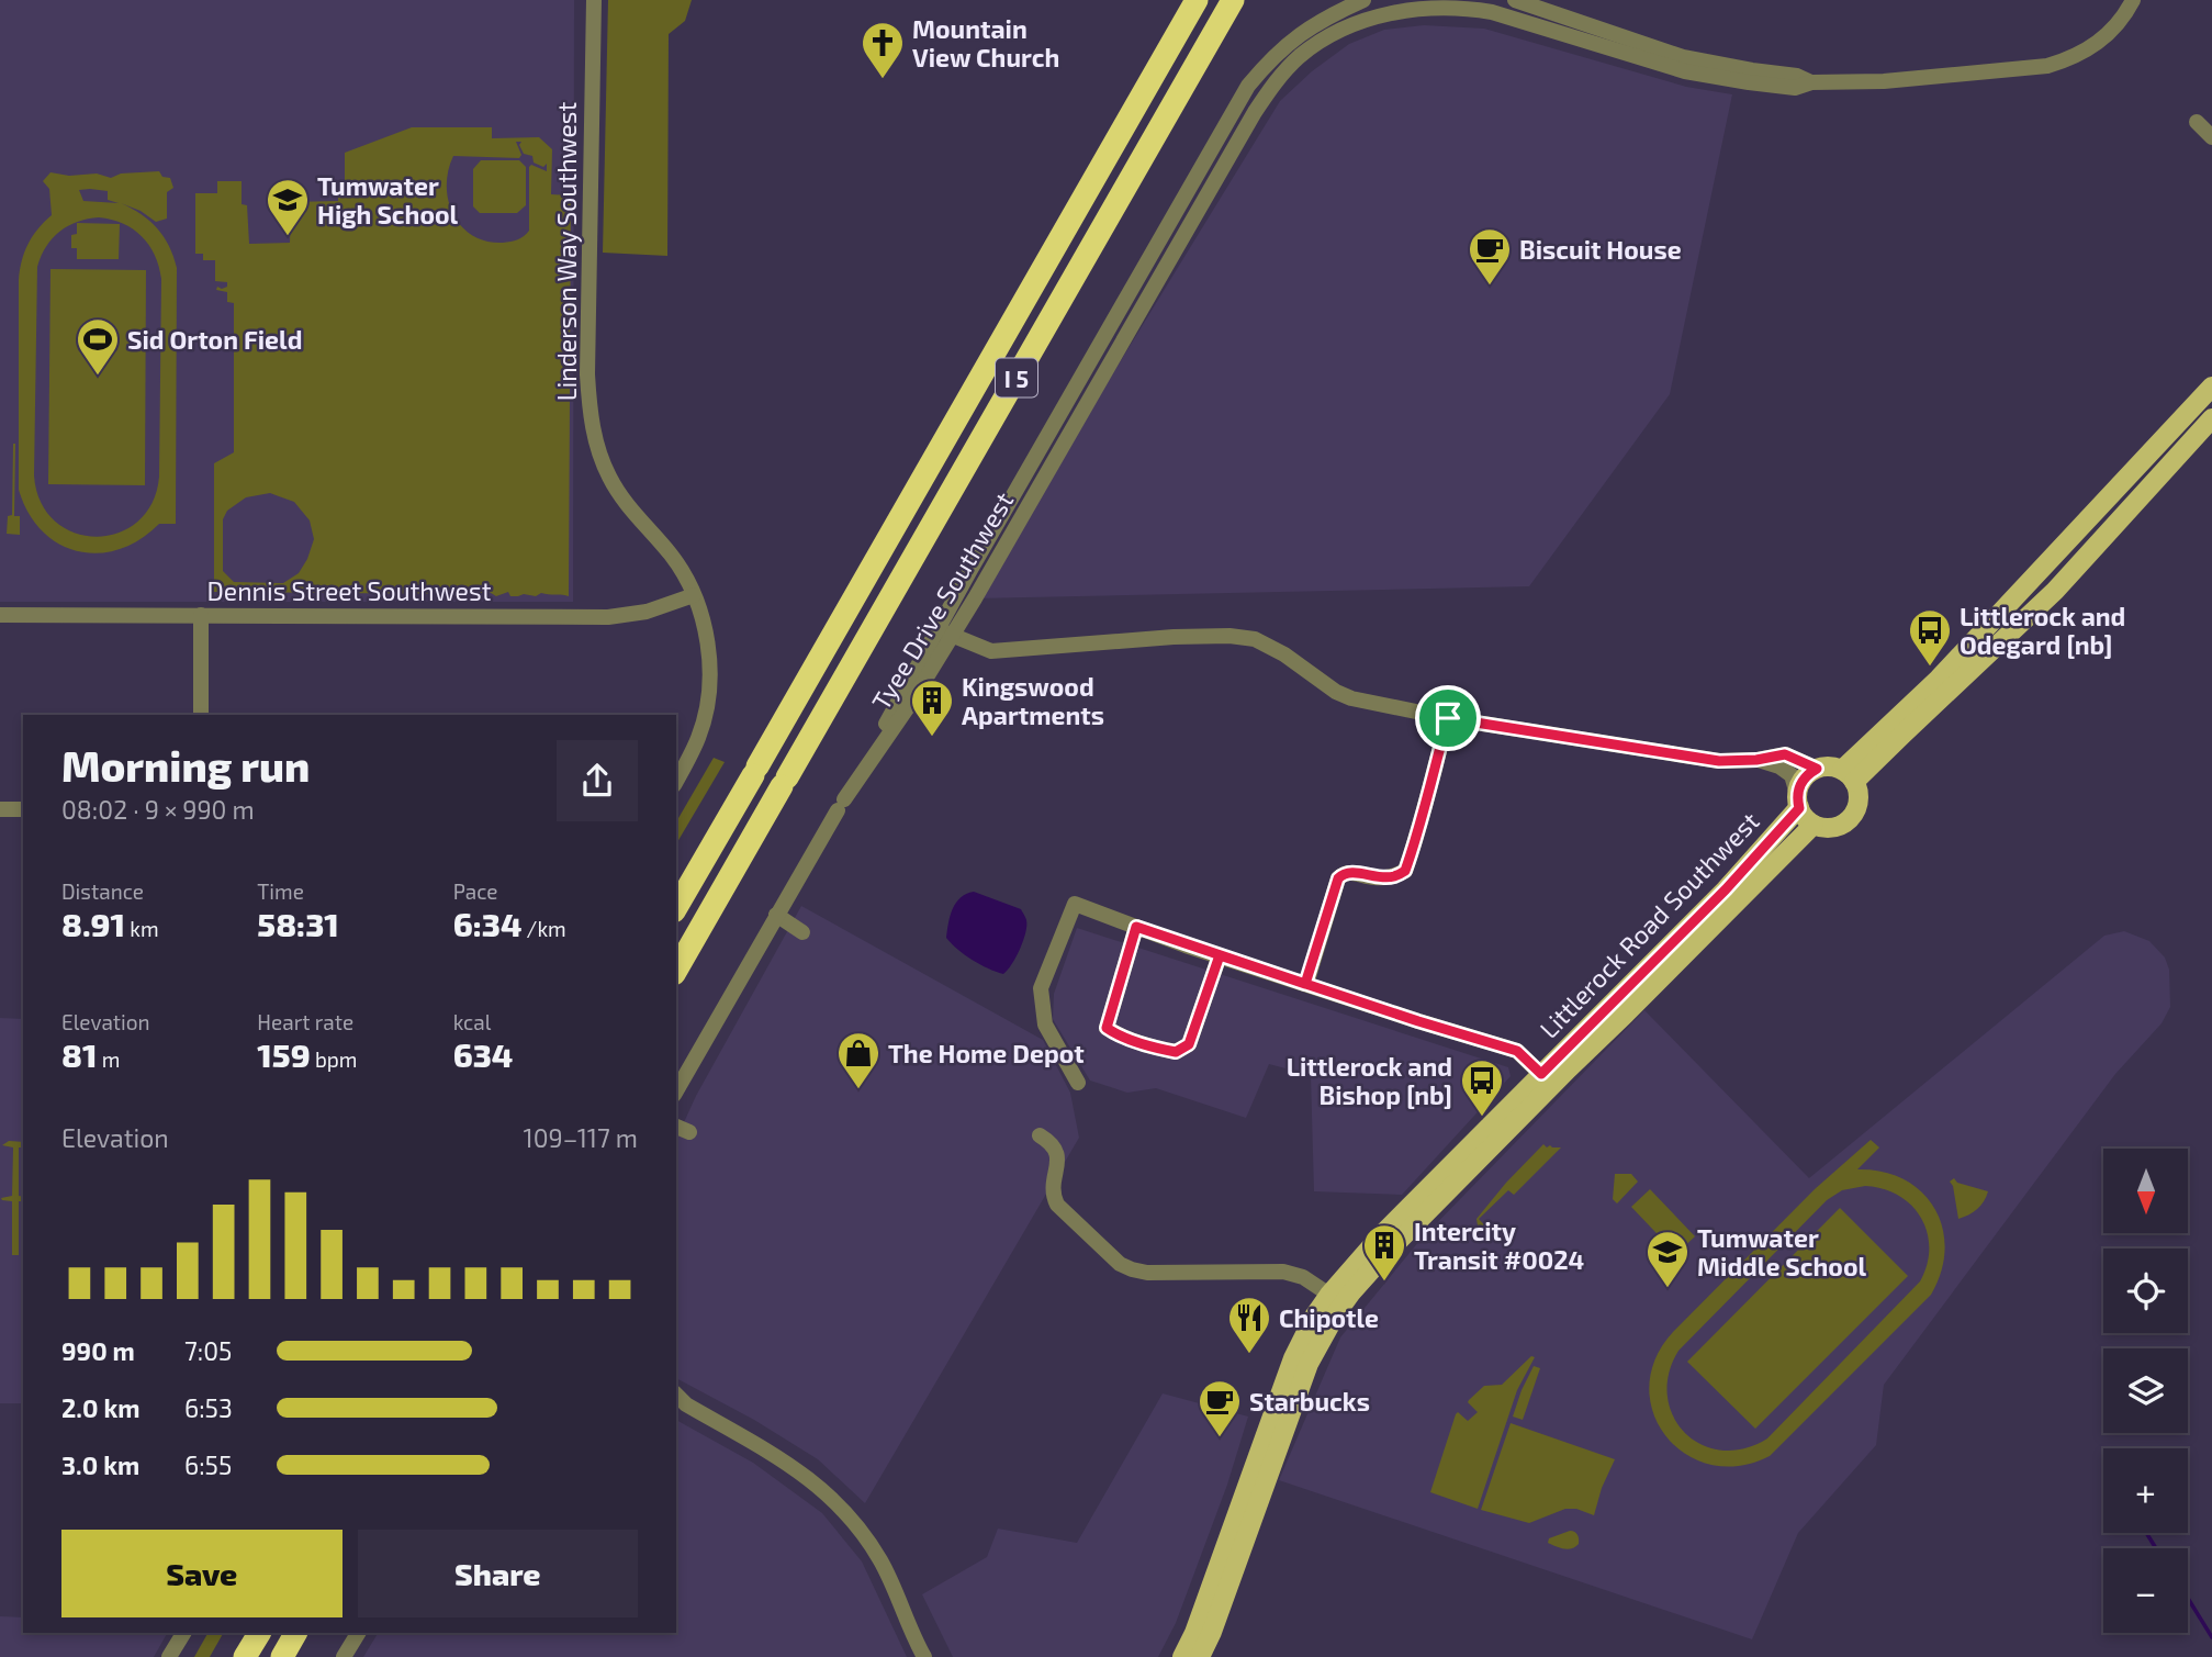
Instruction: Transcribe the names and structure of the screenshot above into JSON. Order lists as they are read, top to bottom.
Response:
{
  "streets": {
    "highway": ["I 5"],
    "main road": ["Littlerock Road Southwest"],
    "street": ["Linderson Way Southwest", "Dennis Street Southwest", "Tyee Drive Southwest"]
  },
  "crossings": [
    ["Linderson Way Southwest", "Dennis Street Southwest"]
  ],
  "places": {
    "church": ["Mountain View Church"],
    "school or university": ["Tumwater High School", "Tumwater Middle School"],
    "cafe": ["Biscuit House", "Starbucks"],
    "sports": ["Sid Orton Field"],
    "bus stop": ["Littlerock and Odegard [nb]", "Littlerock and Bishop [nb]"],
    "building": ["Kingswood Apartments", "Intercity Transit #0024"],
    "shop": ["The Home Depot"],
    "restaurant": ["Chipotle"]
  },
  "north": "bottom",
  "page": {
    "heading": ["Morning run", "08:02 · 9 × 990 m"],
    "stats": [
      ["Distance", "8.91 km"],
      ["Time", "58:31"],
      ["Pace", "6:34 /km"],
      ["Elevation", "81 m"],
      ["Heart rate", "159 bpm"],
      ["kcal", "634"]
    ],
    "chart": ["Elevation", "109–117 m"],
    "map_buttons": ["+", "−"],
    "list": [
      {
        "name": "990 m",
        "note": "7:05"
      },
      {
        "name": "2.0 km",
        "note": "6:53"
      },
      {
        "name": "3.0 km",
        "note": "6:55"
      }
    ],
    "buttons": ["Save", "Share"]
  }
}
